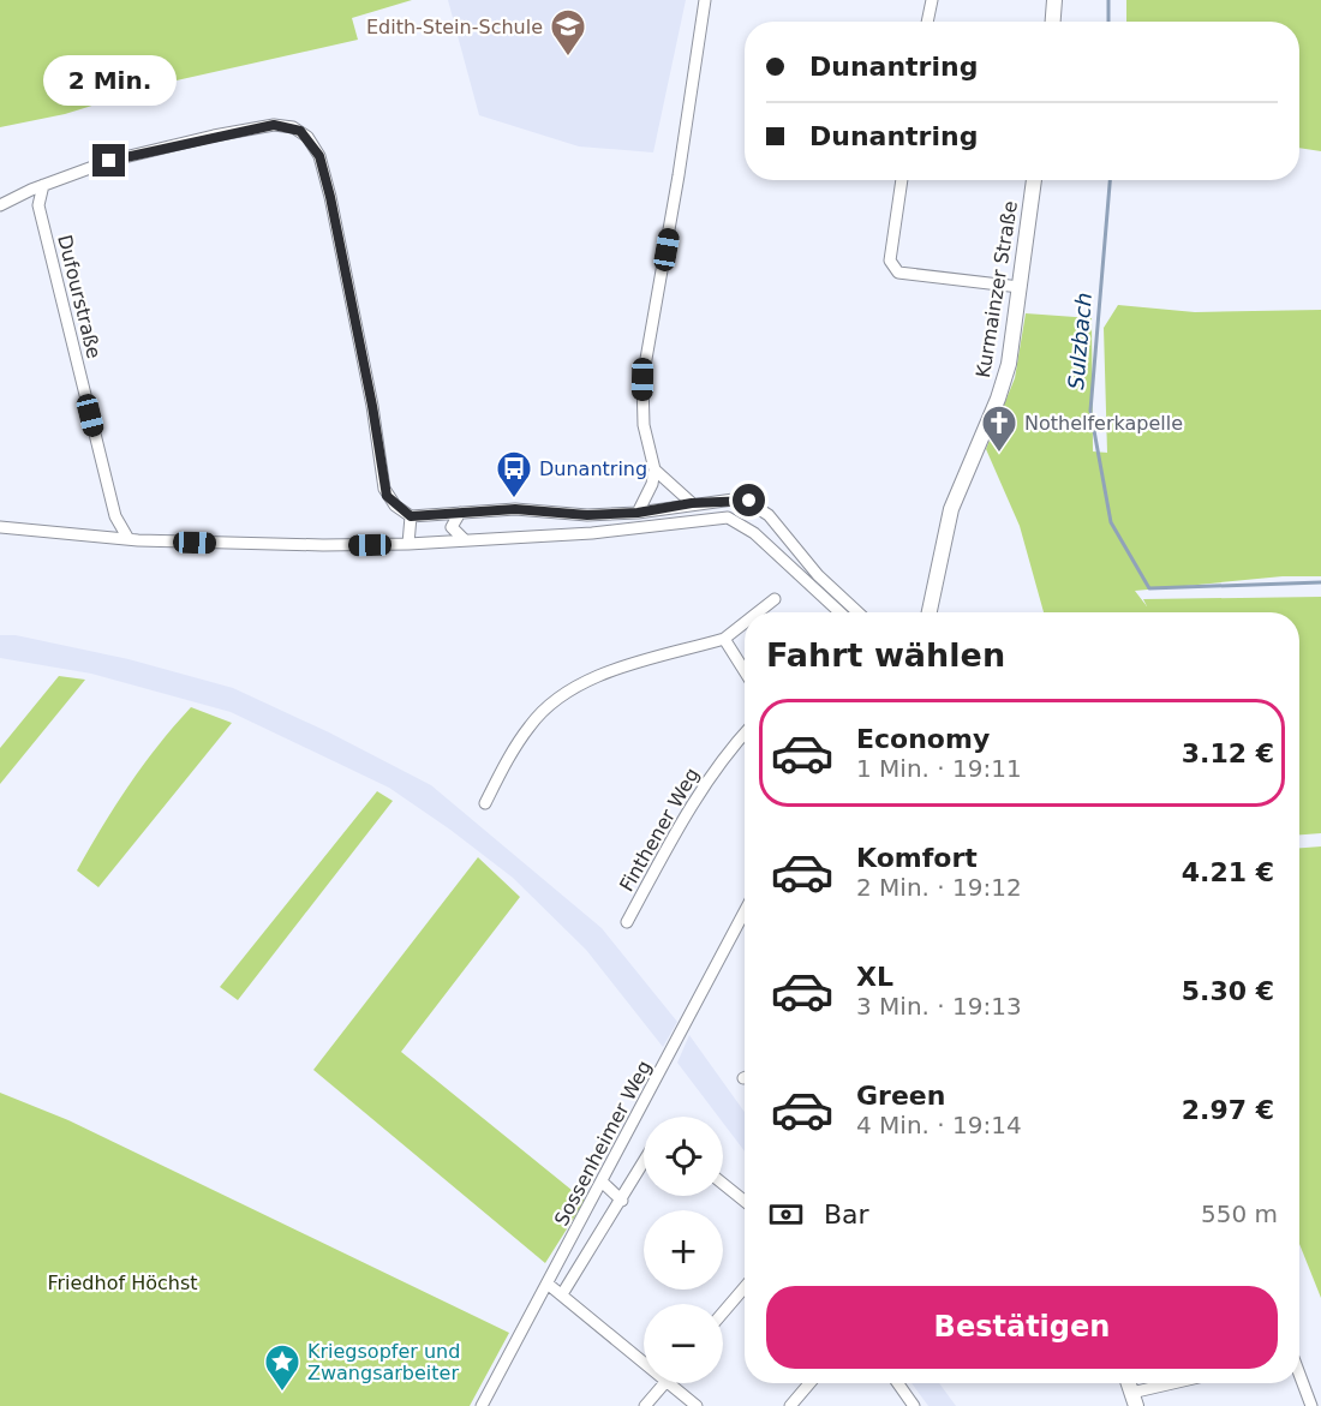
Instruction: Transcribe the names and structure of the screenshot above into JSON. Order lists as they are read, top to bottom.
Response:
{
  "streets": {
    "main road": ["Kurmainzer Straße"],
    "street": ["Dufourstraße", "Finthener Weg", "Sossenheimer Weg"]
  },
  "water": ["Sulzbach"],
  "parks": ["Friedhof Höchst"],
  "places": {
    "school or university": ["Edith-Stein-Schule"],
    "church": ["Nothelferkapelle"],
    "bus stop": ["Dunantring"],
    "place": ["Kriegsopfer und Zwangsarbeiter"]
  },
  "page": {
    "banner": ["Dunantring", "Dunantring"],
    "bubble": "2 Min.",
    "heading": "Fahrt wählen",
    "list": [
      {
        "name": "Economy",
        "note": "1 Min. · 19:11",
        "value": "3.12 €"
      },
      {
        "name": "Komfort",
        "note": "2 Min. · 19:12",
        "value": "4.21 €"
      },
      {
        "name": "XL",
        "note": "3 Min. · 19:13",
        "value": "5.30 €"
      },
      {
        "name": "Green",
        "note": "4 Min. · 19:14",
        "value": "2.97 €"
      }
    ],
    "map_buttons": ["+", "−"],
    "pay": ["Bar", "550 m"],
    "buttons": "Bestätigen"
  }
}
